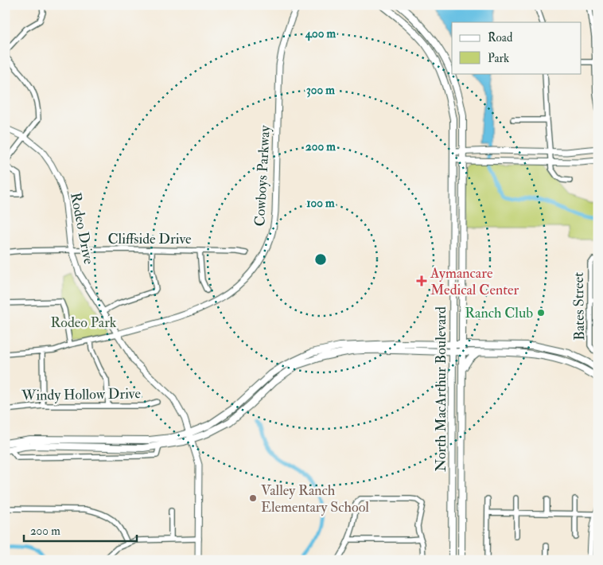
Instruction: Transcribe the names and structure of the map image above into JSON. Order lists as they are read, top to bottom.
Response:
{
  "streets": {
    "main road": ["North MacArthur Boulevard"],
    "street": [
      "Cowboys Parkway",
      "Rodeo Drive",
      "Cliffside Drive",
      "Bates Street",
      "Windy Hollow Drive"
    ]
  },
  "crossings": [
    ["Cowboys Parkway", "Rodeo Drive"],
    ["Rodeo Drive", "Cliffside Drive"]
  ],
  "parks": ["Rodeo Park"],
  "places": {
    "health": ["Aymancare Medical Center"],
    "other": ["Ranch Club", "Valley Ranch Elementary School"]
  },
  "legend": ["Road", "Park"],
  "scale_bar": "200 m",
  "rings": [
    "400 m",
    "300 m",
    "200 m",
    "100 m"
  ]
}
